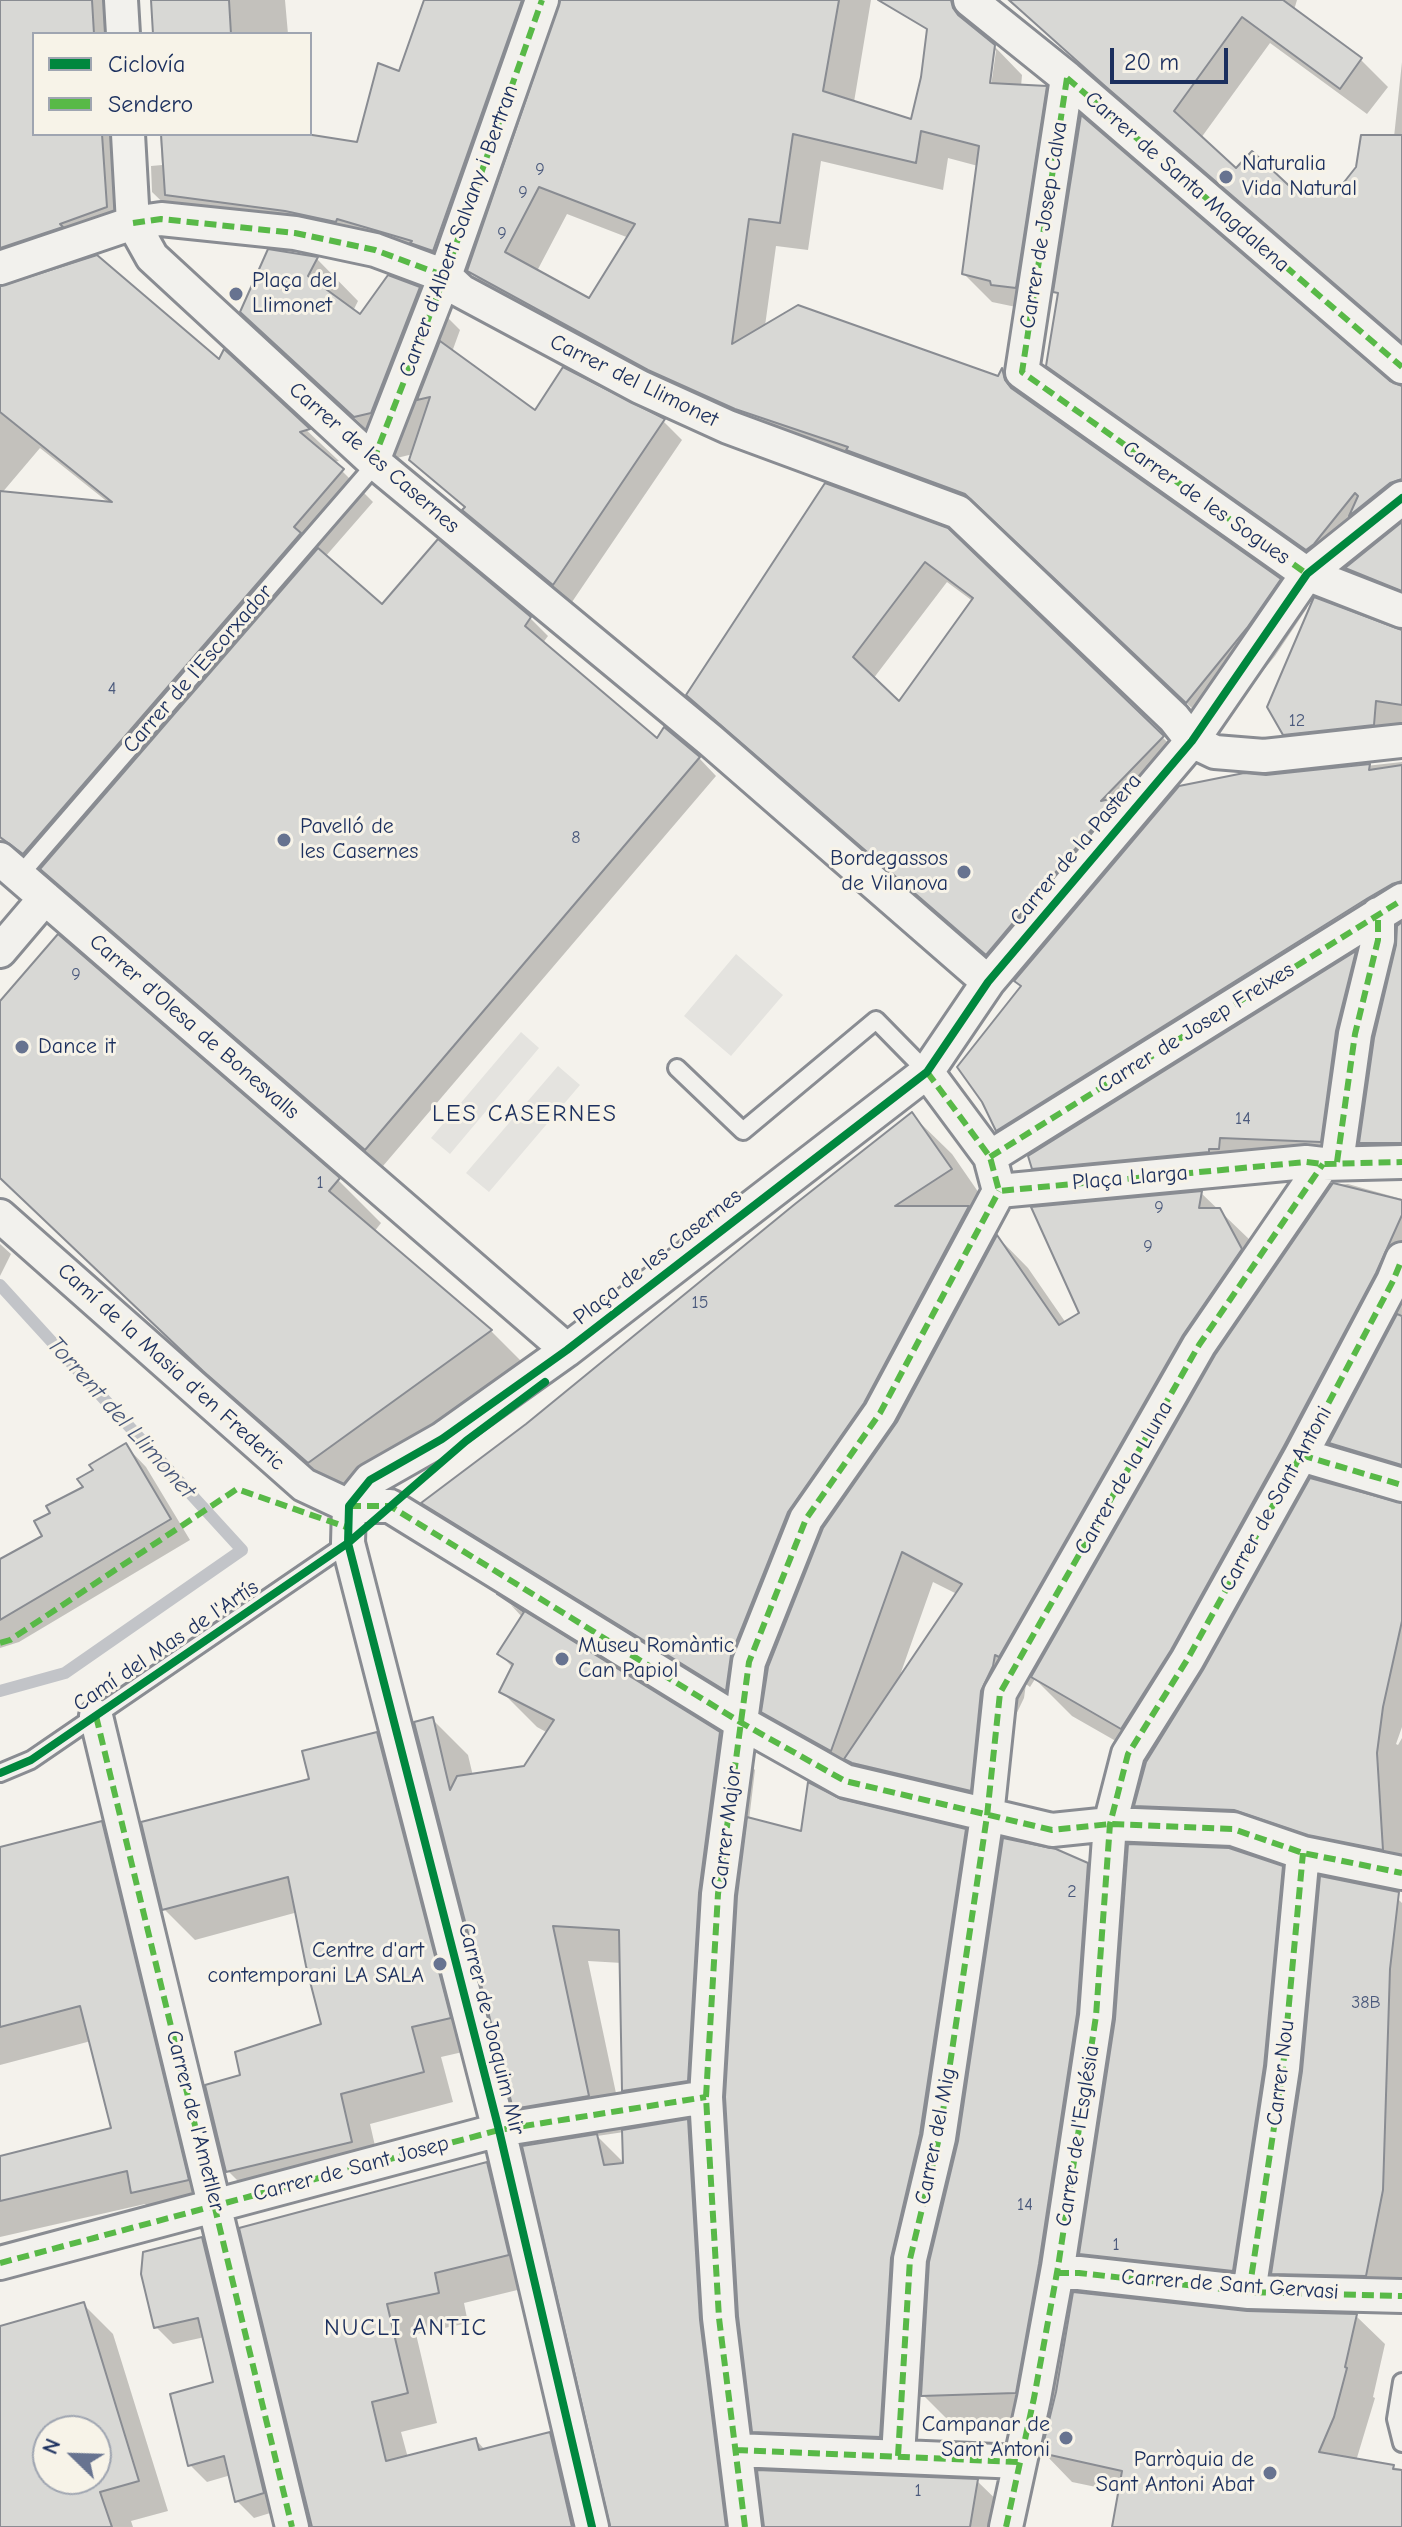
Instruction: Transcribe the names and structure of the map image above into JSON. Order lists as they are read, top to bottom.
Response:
{
  "streets": {
    "street": [
      "Carrer de Santa Magdalena",
      "Carrer de Josep Calva",
      "Carrer d'Albert Salvany i Bertran",
      "Carrer del Llimonet",
      "Carrer de les Casernes",
      "Carrer de les Sogues",
      "Carrer de la Pastera",
      "Carrer d'Olesa de Bonesvalls",
      "Carrer de Josep Freixes",
      "Plaça Llarga",
      "Plaça de les Casernes",
      "Camí de la Masia d'en Frederic",
      "Carrer de la Lluna",
      "Carrer de Sant Antoni",
      "Carrer Major",
      "Carrer de Joaquim Mir",
      "Carrer Nou",
      "Carrer de l'Ametller",
      "Carrer del Mig",
      "Carrer de l'Església",
      "Carrer de Sant Josep",
      "Carrer de Sant Gervasi"
    ],
    "lane": ["Carrer de l'Escorxador", "Camí del Mas de l'Artís"]
  },
  "crossings": [
    ["Carrer de Santa Magdalena", "Carrer de Josep Calva"],
    ["Carrer de Josep Calva", "Carrer de les Sogues"],
    ["Carrer d'Albert Salvany i Bertran", "Carrer del Llimonet"],
    ["Carrer d'Albert Salvany i Bertran", "Carrer de les Casernes"],
    ["Carrer d'Albert Salvany i Bertran", "Carrer de l'Escorxador"],
    ["Carrer del Llimonet", "Carrer de les Casernes"],
    ["Carrer del Llimonet", "Carrer de la Pastera"],
    ["Carrer de les Casernes", "Carrer de l'Escorxador"],
    ["Carrer de les Casernes", "Carrer de la Pastera"],
    ["Carrer de les Casernes", "Plaça de les Casernes"],
    ["Carrer de les Sogues", "Carrer de la Pastera"],
    ["Carrer de l'Escorxador", "Carrer d'Olesa de Bonesvalls"],
    ["Carrer de la Pastera", "Plaça de les Casernes"],
    ["Carrer d'Olesa de Bonesvalls", "Plaça de les Casernes"],
    ["Plaça Llarga", "Carrer de la Lluna"],
    ["Plaça Llarga", "Carrer Major"],
    ["Plaça de les Casernes", "Camí de la Masia d'en Frederic"],
    ["Carrer de la Lluna", "Carrer del Mig"],
    ["Carrer de Sant Antoni", "Carrer de l'Església"],
    ["Camí del Mas de l'Artís", "Carrer de Joaquim Mir"],
    ["Camí del Mas de l'Artís", "Carrer de l'Ametller"],
    ["Carrer Major", "Carrer de Sant Josep"],
    ["Carrer de Joaquim Mir", "Carrer de Sant Josep"],
    ["Carrer Nou", "Carrer de Sant Gervasi"],
    ["Carrer de l'Ametller", "Carrer de Sant Josep"],
    ["Carrer de l'Església", "Carrer de Sant Gervasi"]
  ],
  "districts": ["LES CASERNES", "NUCLI ANTIC"],
  "water": ["Torrent del Llimonet"],
  "places": [
    "Naturalia Vida Natural",
    "Plaça del Llimonet",
    "Pavelló de les Casernes",
    "Bordegassos de Vilanova",
    "Dance it",
    "Museu Romàntic Can Papiol",
    "Centre d'art contemporani LA SALA",
    "Campanar de Sant Antoni",
    "Parròquia de Sant Antoni Abat"
  ],
  "house_numbers": [
    "9",
    "9",
    "9",
    "4",
    "12",
    "8",
    "9",
    "14",
    "1",
    "9",
    "9",
    "15",
    "2",
    "38B",
    "14",
    "1",
    "1"
  ],
  "legend": ["Ciclovía", "Sendero"],
  "scale_bar": "20 m",
  "north": "top left"
}
